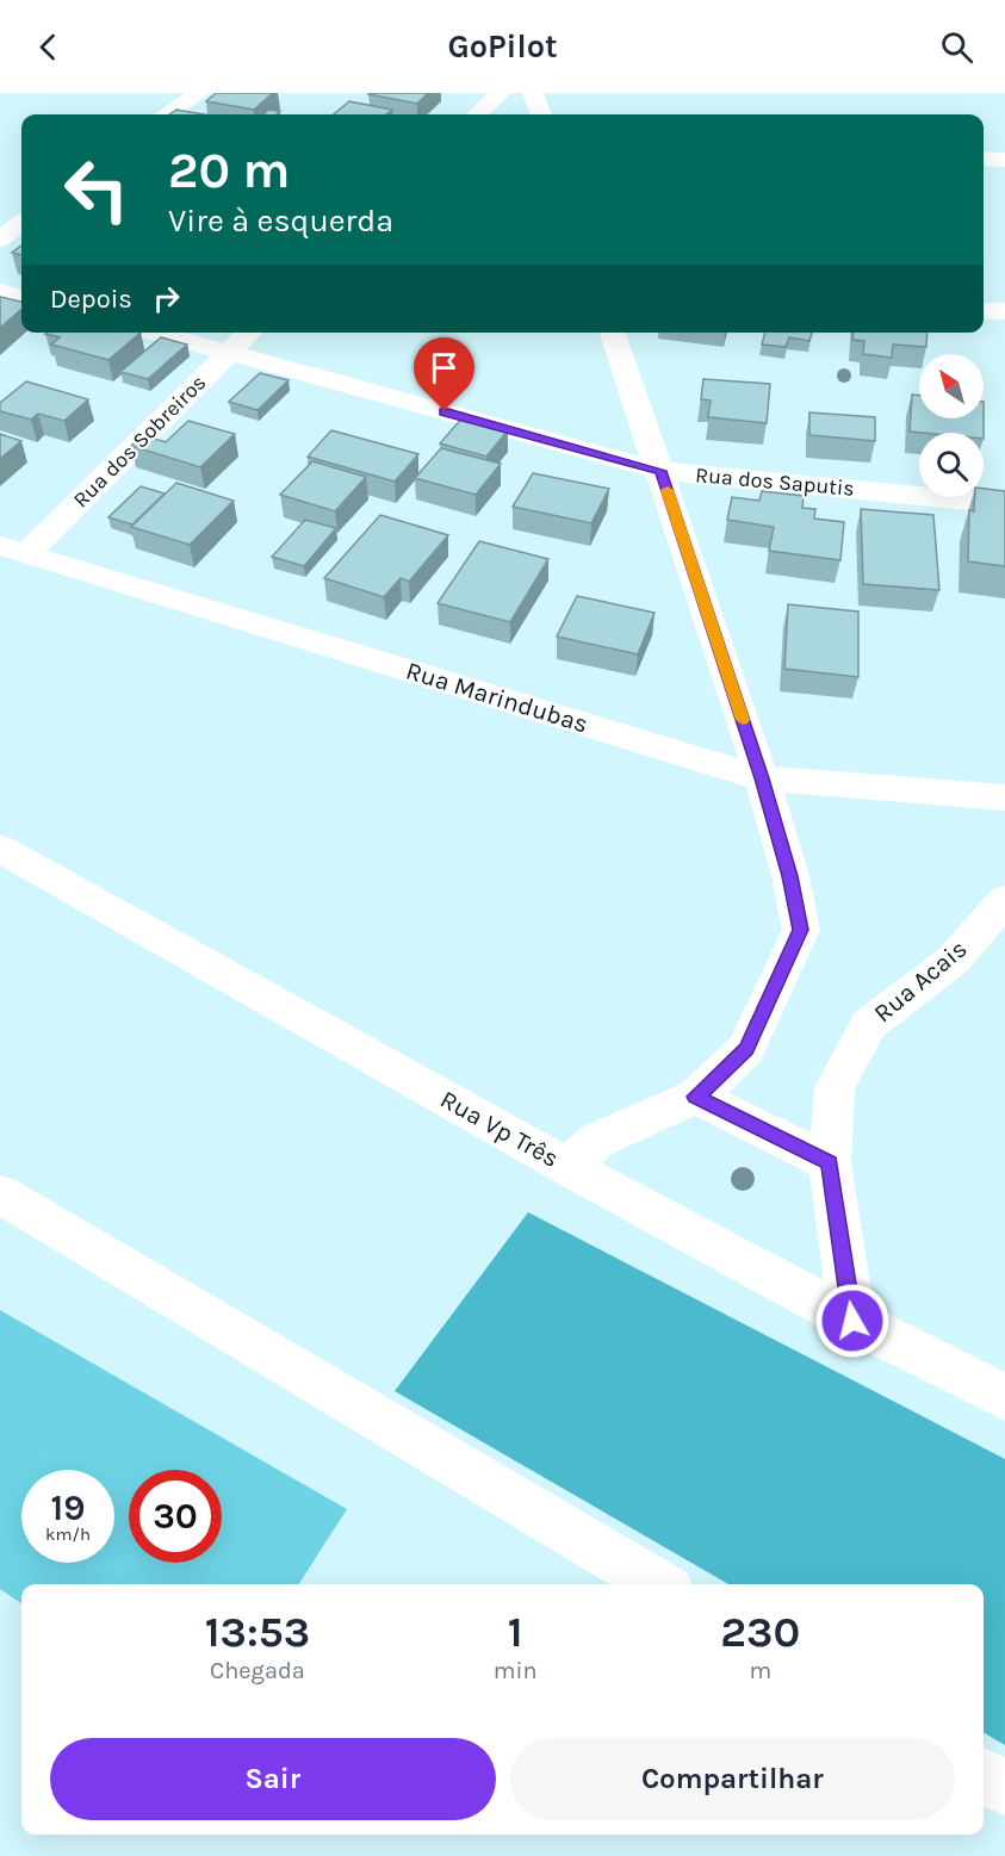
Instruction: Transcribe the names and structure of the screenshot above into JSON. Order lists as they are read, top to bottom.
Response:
{
  "streets": {
    "street": [
      "Rua dos Sobreiros",
      "Rua dos Saputis",
      "Rua Marindubas",
      "Rua Acais",
      "Rua Vp Três"
    ]
  },
  "crossings": [
    ["Rua dos Sobreiros", "Rua dos Saputis"],
    ["Rua dos Sobreiros", "Rua Marindubas"],
    ["Rua Acais", "Rua Vp Três"]
  ],
  "north": "top left",
  "page": {
    "header": "GoPilot",
    "turn": ["20 m", "Vire à esquerda"],
    "then": "Depois",
    "speed": "19 km/h",
    "limit": "30",
    "eta": [
      "13:53",
      "Chegada",
      "1",
      "min",
      "230",
      "m"
    ],
    "buttons": ["Sair", "Compartilhar"]
  }
}
